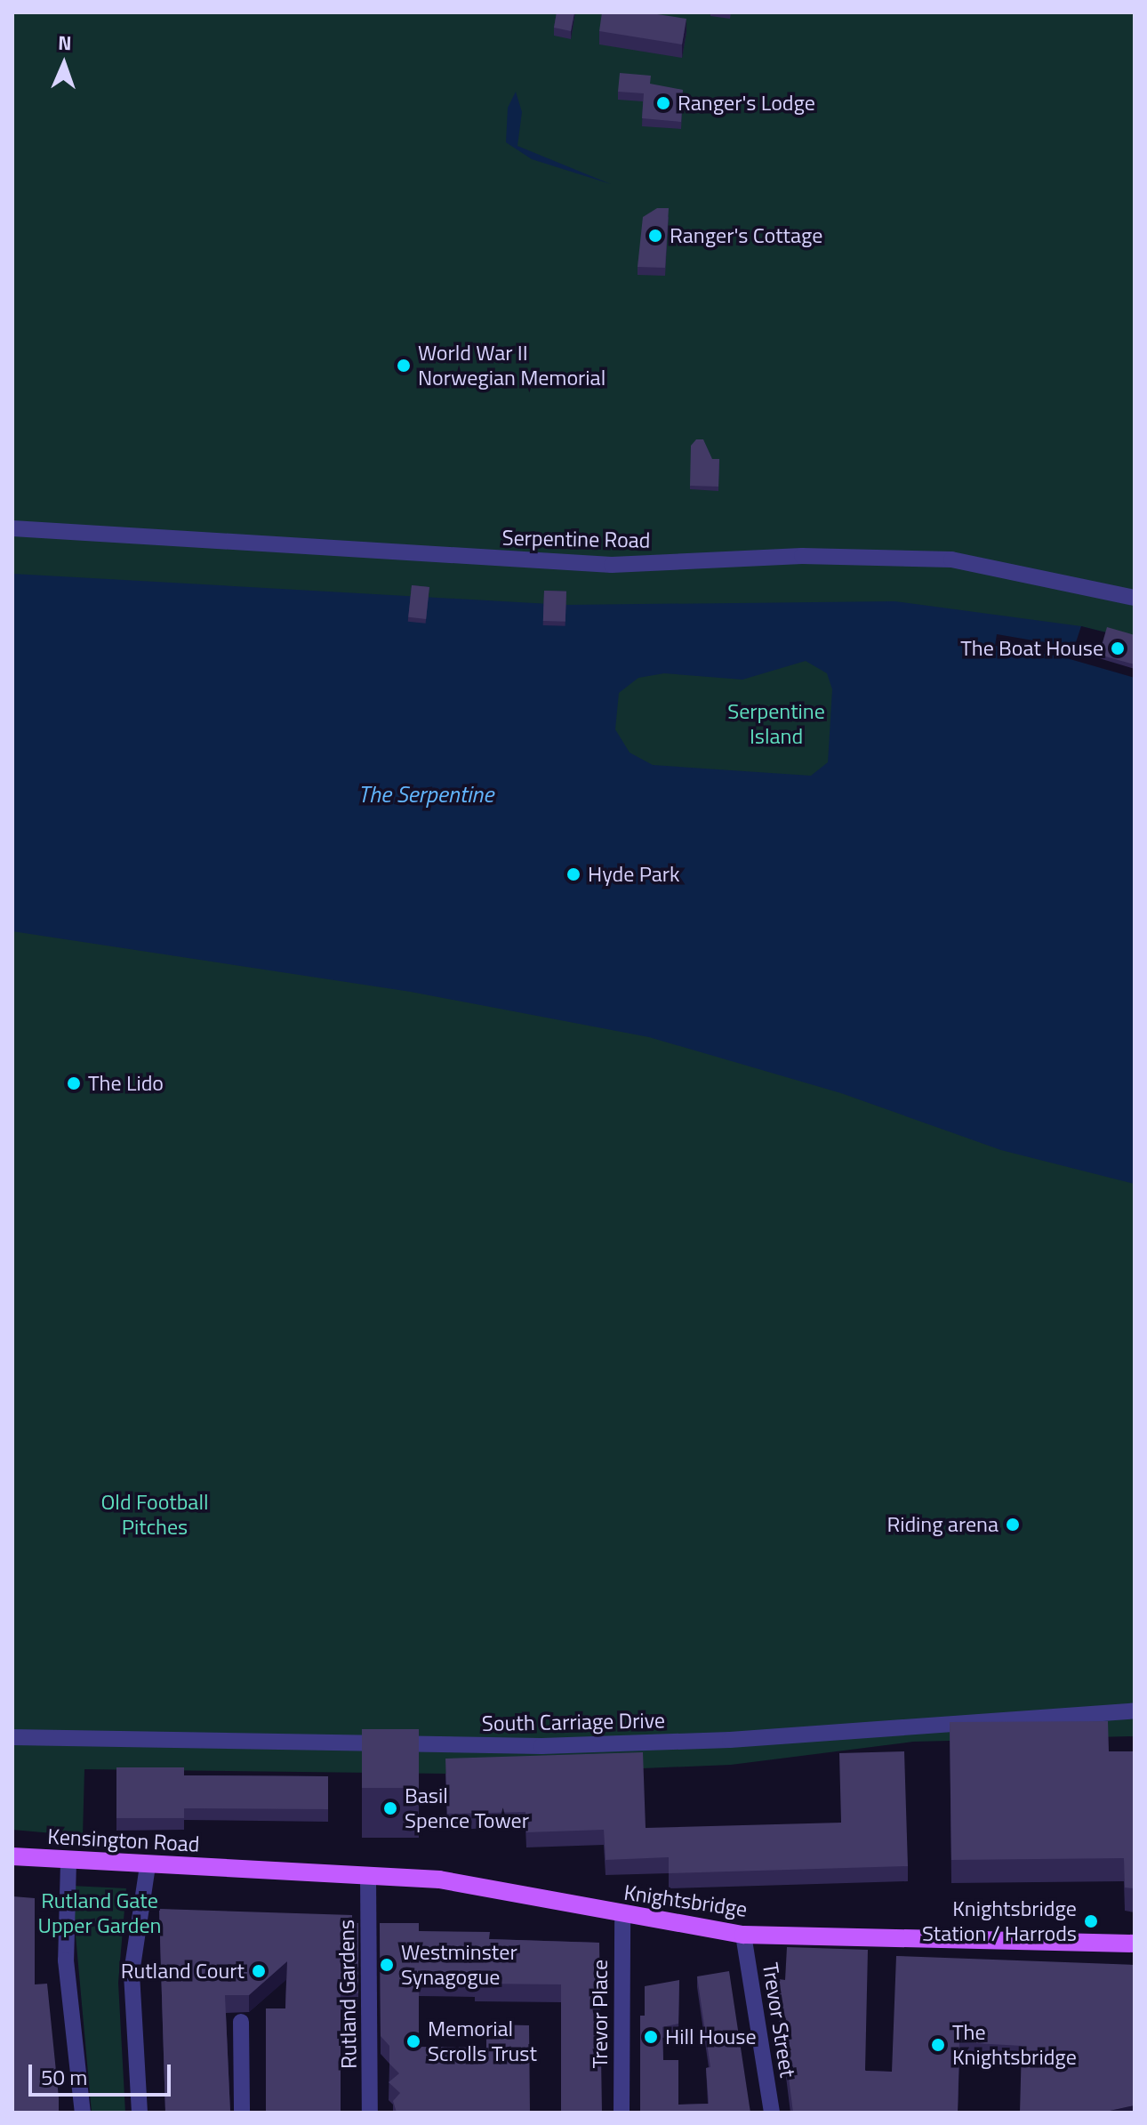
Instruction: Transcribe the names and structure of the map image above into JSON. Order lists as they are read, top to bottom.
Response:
{
  "streets": {
    "main road": ["Kensington Road", "Knightsbridge"],
    "street": [
      "Serpentine Road",
      "South Carriage Drive",
      "Rutland Gardens",
      "Trevor Place",
      "Trevor Street"
    ]
  },
  "crossings": [
    ["Kensington Road", "Knightsbridge"],
    ["Knightsbridge", "Rutland Gardens"],
    ["Knightsbridge", "Trevor Place"],
    ["Knightsbridge", "Trevor Street"]
  ],
  "water": ["The Serpentine"],
  "parks": ["Serpentine Island", "Old Football Pitches", "Rutland Gate Upper Garden"],
  "places": [
    "Ranger's Lodge",
    "Ranger's Cottage",
    "World War II Norwegian Memorial",
    "The Boat House",
    "Hyde Park",
    "The Lido",
    "Riding arena",
    "Basil Spence Tower",
    "Knightsbridge Station / Harrods",
    "Westminster Synagogue",
    "Rutland Court",
    "Hill House",
    "Memorial Scrolls Trust",
    "The Knightsbridge"
  ],
  "scale_bar": "50 m",
  "north": "top"
}
